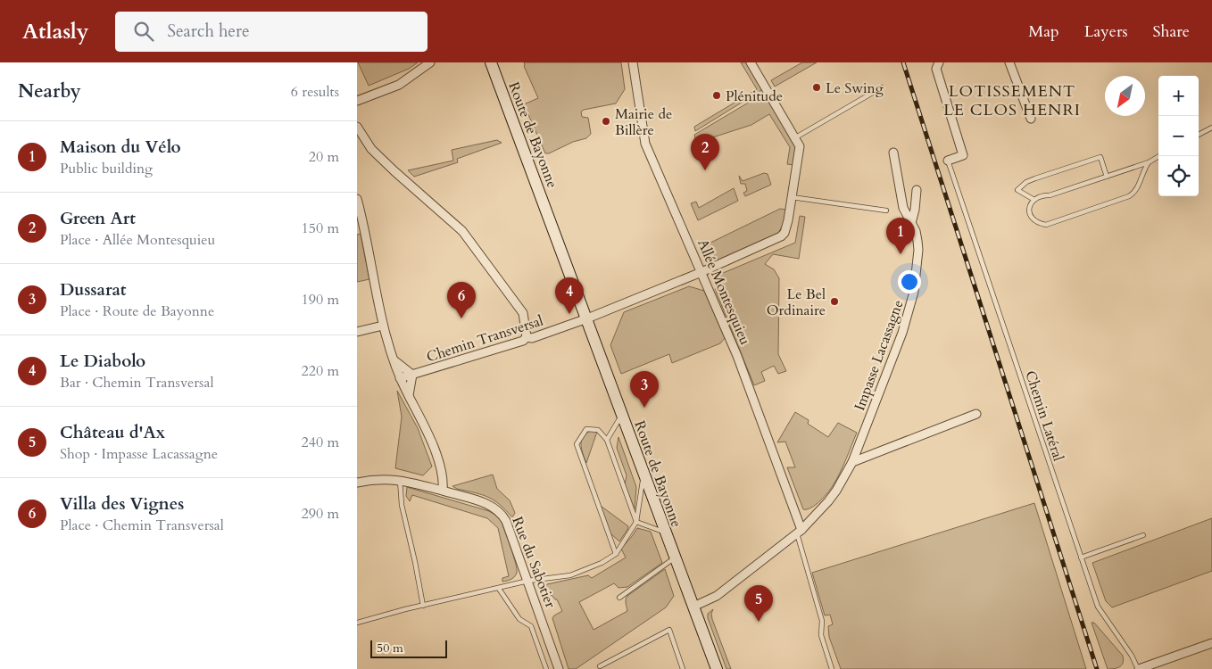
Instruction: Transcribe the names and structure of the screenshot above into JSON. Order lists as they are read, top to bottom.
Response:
{
  "streets": {
    "main road": ["Route de Bayonne"],
    "street": [
      "Allée Montesquieu",
      "Chemin Transversal",
      "Impasse Lacassagne",
      "Rue du Sabotier"
    ],
    "lane": ["Chemin Latéral"]
  },
  "crossings": [
    ["Route de Bayonne", "Chemin Transversal"],
    ["Route de Bayonne", "Impasse Lacassagne"],
    ["Allée Montesquieu", "Chemin Transversal"],
    ["Allée Montesquieu", "Impasse Lacassagne"]
  ],
  "districts": ["LOTISSEMENT LE CLOS HENRI"],
  "places": [
    "Le Swing",
    "Plénitude",
    "Mairie de Billère",
    "Le Bel Ordinaire"
  ],
  "scale_bar": "50 m",
  "north": "bottom left",
  "page": {
    "header": "Atlasly",
    "search": "Search here",
    "nav": ["Map", "Layers", "Share"],
    "heading": ["Nearby", "6 results"],
    "map_buttons": ["+", "−"],
    "list": [
      {
        "mark": "1",
        "name": "Maison du Vélo",
        "note": "Public building",
        "value": "20 m"
      },
      {
        "mark": "2",
        "name": "Green Art",
        "note": "Place · Allée Montesquieu",
        "value": "150 m"
      },
      {
        "mark": "3",
        "name": "Dussarat",
        "note": "Place · Route de Bayonne",
        "value": "190 m"
      },
      {
        "mark": "4",
        "name": "Le Diabolo",
        "note": "Bar · Chemin Transversal",
        "value": "220 m"
      },
      {
        "mark": "5",
        "name": "Château d'Ax",
        "note": "Shop · Impasse Lacassagne",
        "value": "240 m"
      },
      {
        "mark": "6",
        "name": "Villa des Vignes",
        "note": "Place · Chemin Transversal",
        "value": "290 m"
      }
    ],
    "pins": [
      "2",
      "1",
      "4",
      "6",
      "3",
      "5"
    ],
    "scale": "50 m"
  }
}
